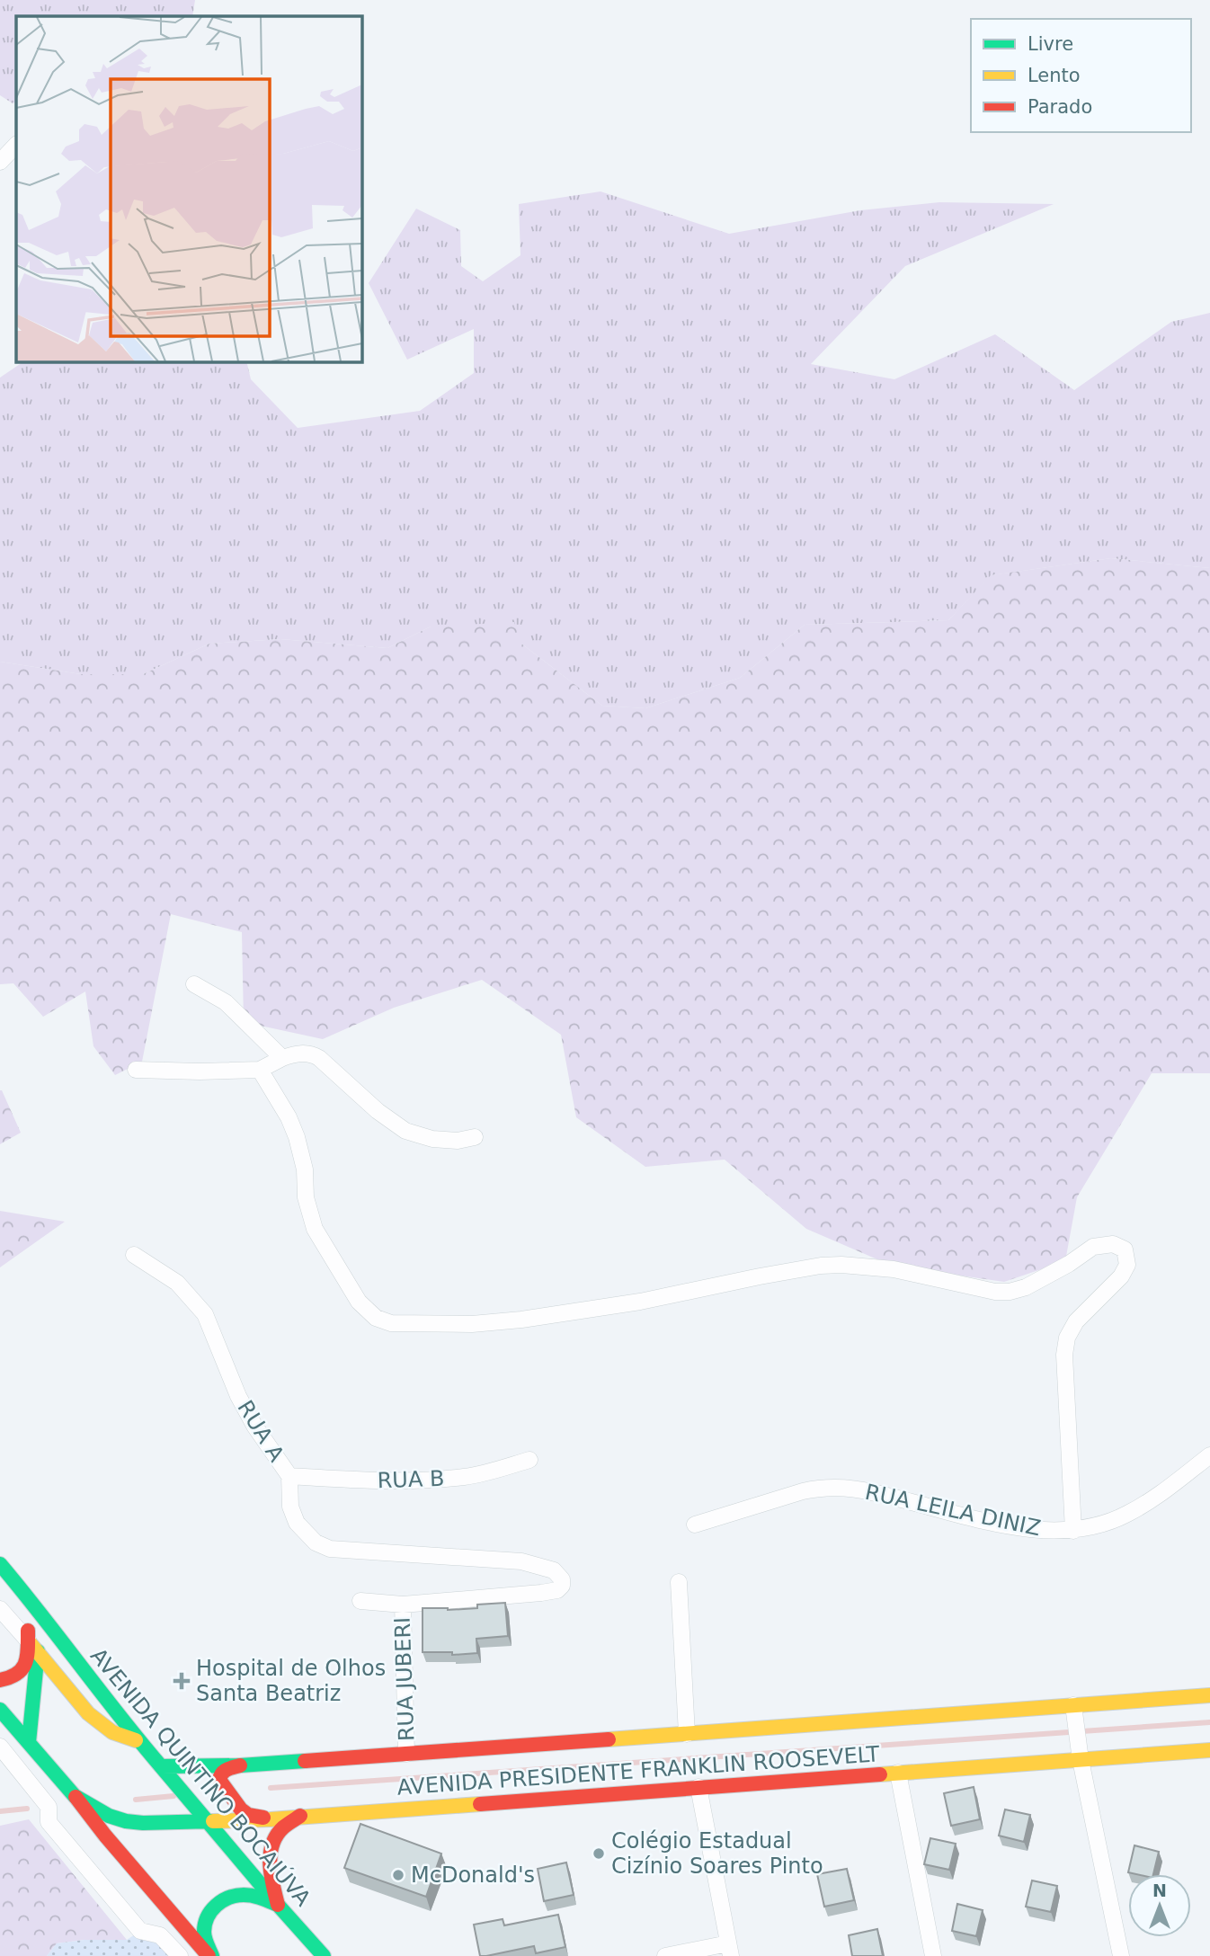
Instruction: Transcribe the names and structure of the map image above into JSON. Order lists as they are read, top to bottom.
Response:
{
  "streets": {
    "main road": ["AVENIDA PRESIDENTE FRANKLIN ROOSEVELT", "AVENIDA QUINTINO BOCAIÚVA"],
    "street": [
      "RUA A",
      "RUA B",
      "RUA LEILA DINIZ",
      "RUA JUBERI"
    ]
  },
  "crossings": [
    ["RUA A", "RUA B"],
    ["RUA A", "RUA JUBERI"],
    ["RUA JUBERI", "AVENIDA PRESIDENTE FRANKLIN ROOSEVELT"],
    ["AVENIDA PRESIDENTE FRANKLIN ROOSEVELT", "AVENIDA QUINTINO BOCAIÚVA"]
  ],
  "places": {
    "health": ["Hospital de Olhos Santa Beatriz"],
    "other": ["Colégio Estadual Cizínio Soares Pinto", "McDonald's"]
  },
  "legend": ["Livre", "Lento", "Parado"],
  "north": "top"
}
